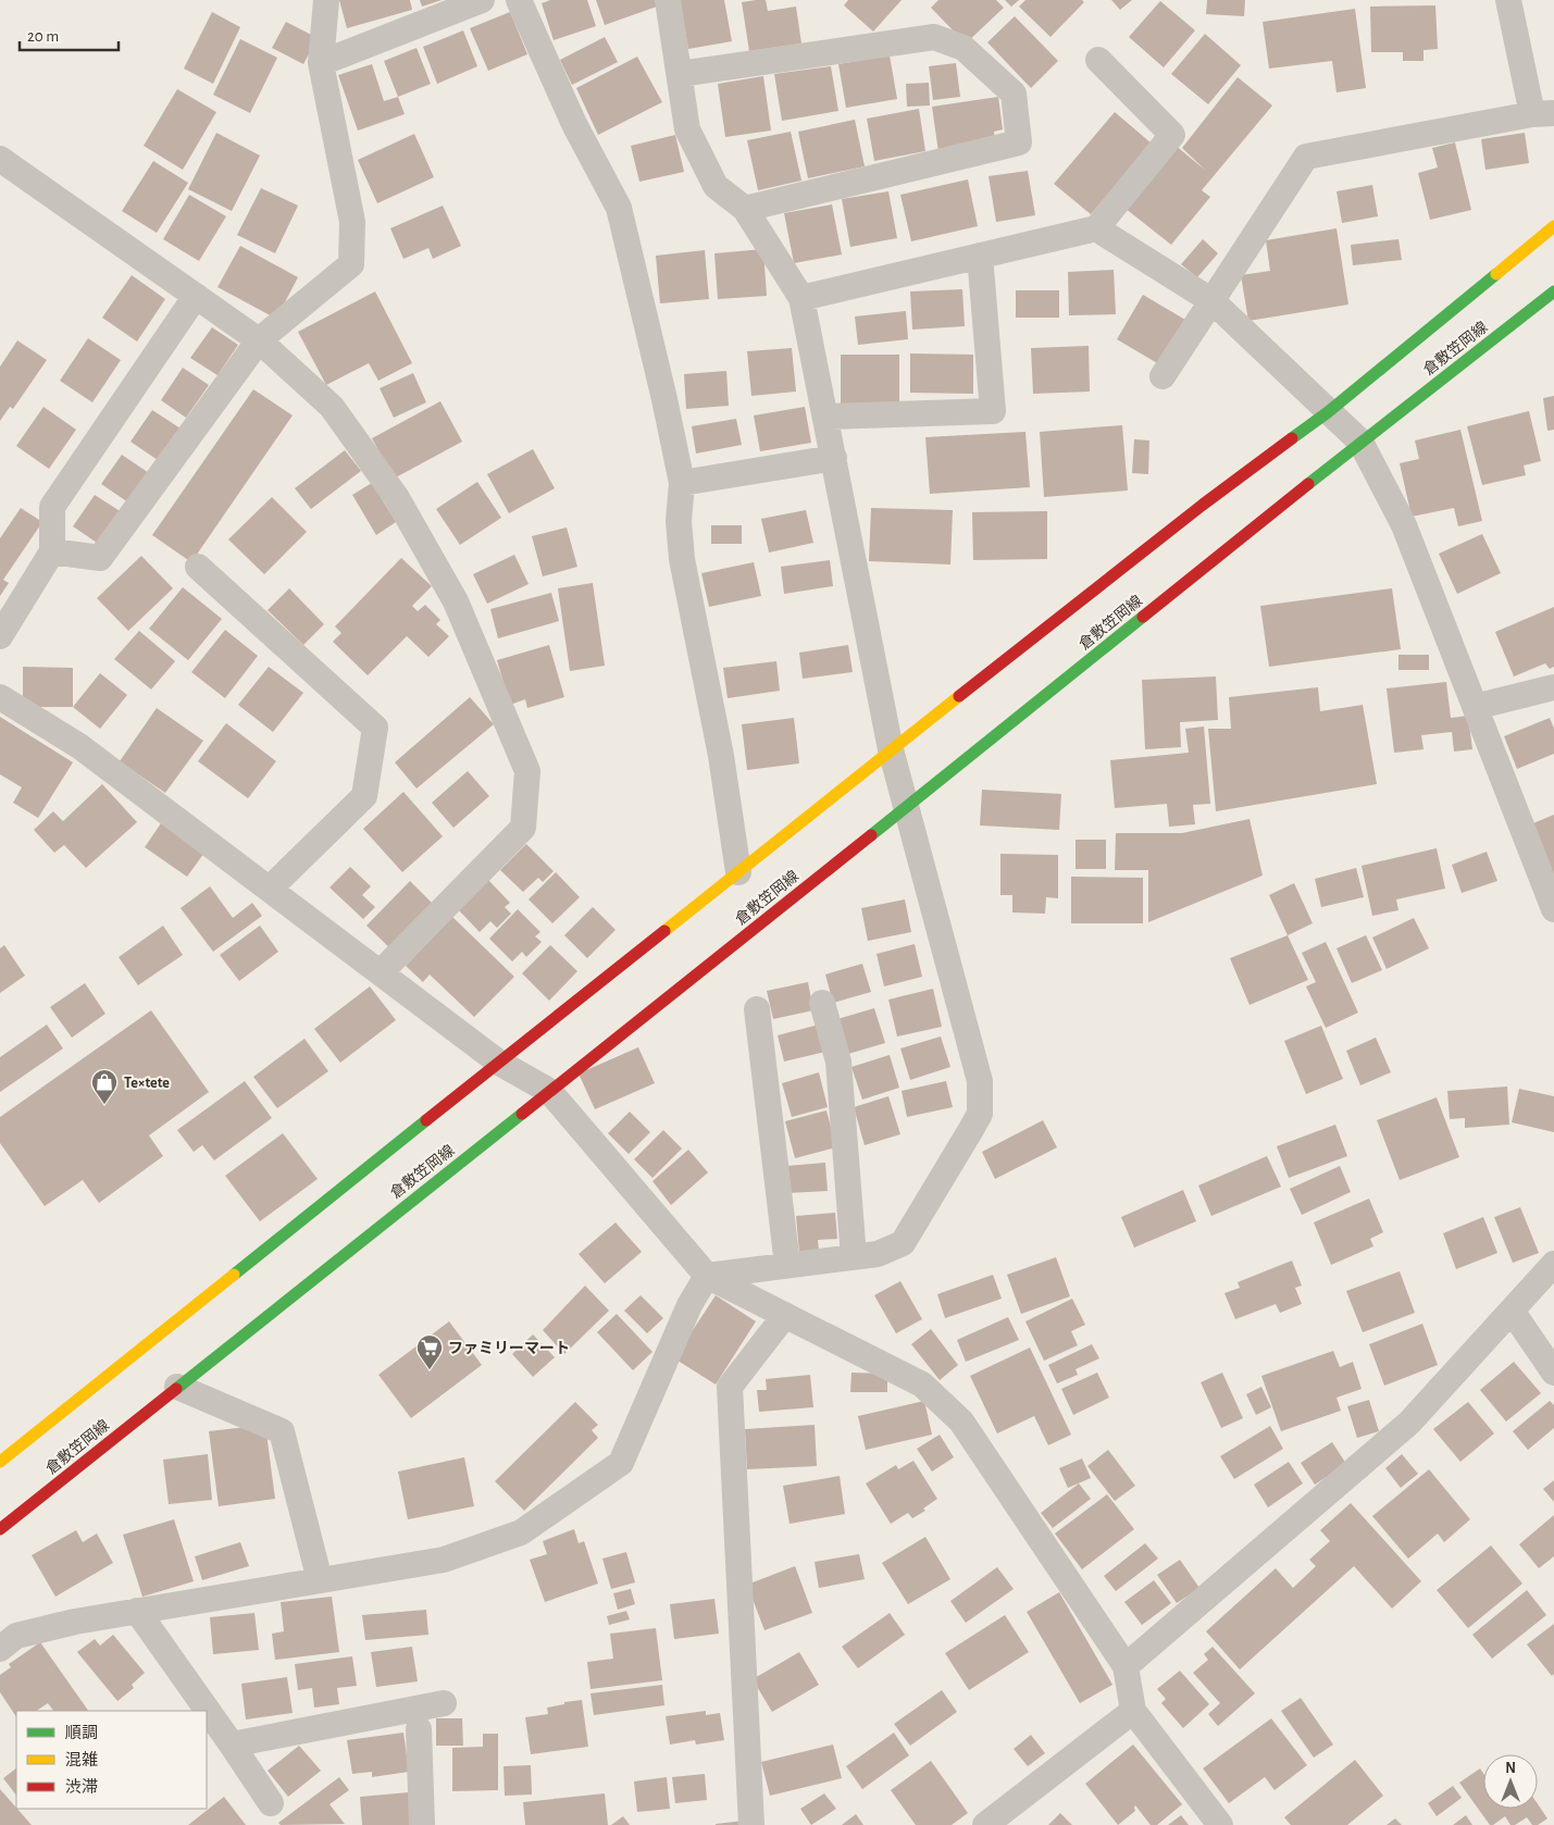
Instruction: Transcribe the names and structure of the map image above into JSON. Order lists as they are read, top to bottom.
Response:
{
  "streets": {
    "main road": ["倉敷笠岡線"]
  },
  "places": {
    "shop": ["Te×tete"],
    "supermarket": ["ファミリーマート"]
  },
  "legend": ["順調", "混雑", "渋滞"],
  "scale_bar": "20 m",
  "north": "top"
}
